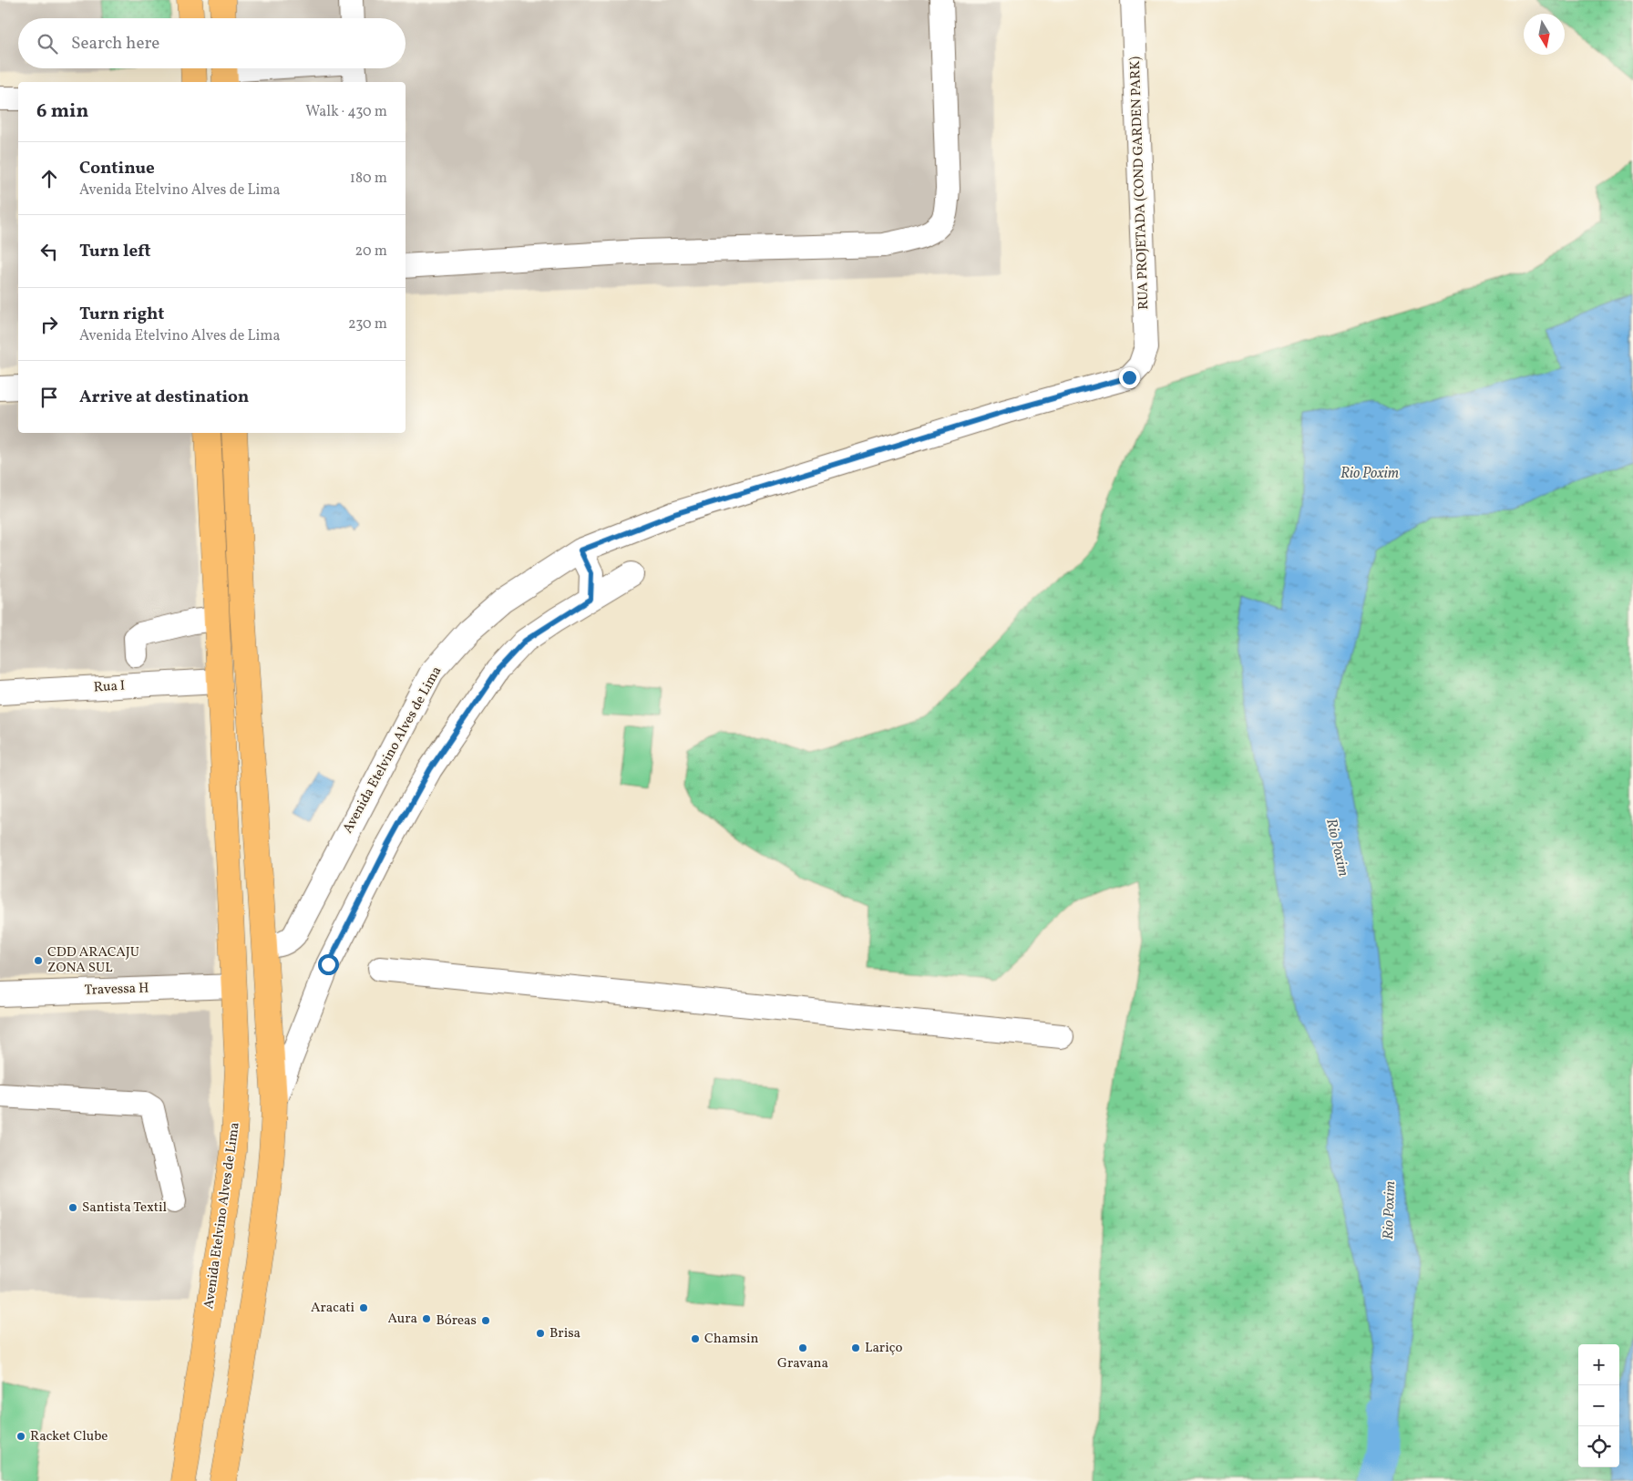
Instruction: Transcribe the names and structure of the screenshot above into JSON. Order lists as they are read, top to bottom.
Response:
{
  "streets": {
    "main road": ["Avenida Etelvino Alves de Lima"],
    "street": ["RUA PROJETADA (COND GARDEN PARK)", "Rua I", "Travessa H"]
  },
  "crossings": [
    ["RUA PROJETADA (COND GARDEN PARK)", "Avenida Etelvino Alves de Lima"],
    ["Rua I", "Avenida Etelvino Alves de Lima"],
    ["Avenida Etelvino Alves de Lima", "Travessa H"]
  ],
  "water": ["Rio Poxim"],
  "places": [
    "CDD ARACAJU ZONA SUL",
    "Santista Textil",
    "Aracati",
    "Aura",
    "Bóreas",
    "Brisa",
    "Chamsin",
    "Gravana",
    "Lariço",
    "Racket Clube"
  ],
  "north": "bottom",
  "page": {
    "search": "Search here",
    "heading": ["6 min", "Walk · 430 m"],
    "list": [
      ["Continue", "Avenida Etelvino Alves de Lima", "180 m"],
      ["Turn left", "20 m"],
      ["Turn right", "Avenida Etelvino Alves de Lima", "230 m"],
      "Arrive at destination"
    ],
    "map_buttons": ["+", "−"]
  }
}
